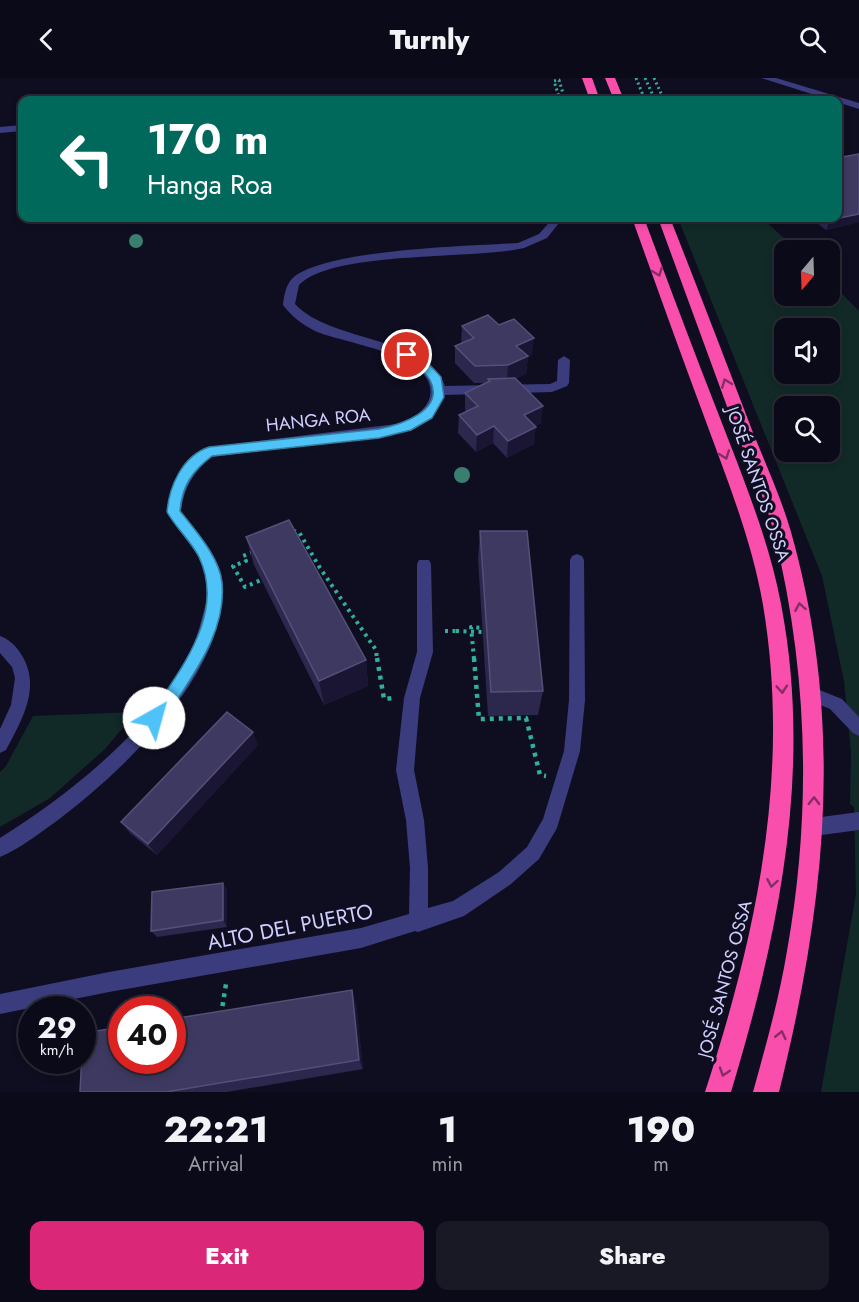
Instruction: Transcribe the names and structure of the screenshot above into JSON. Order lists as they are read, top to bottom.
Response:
{
  "streets": {
    "highway": ["JOSÉ SANTOS OSSA"],
    "street": ["HANGA ROA", "ALTO DEL PUERTO"]
  },
  "north": "bottom",
  "page": {
    "header": "Turnly",
    "turn": ["170 m", "Hanga Roa"],
    "speed": "29 km/h",
    "limit": "40",
    "eta": [
      "22:21",
      "Arrival",
      "1",
      "min",
      "190",
      "m"
    ],
    "buttons": ["Exit", "Share"]
  }
}
